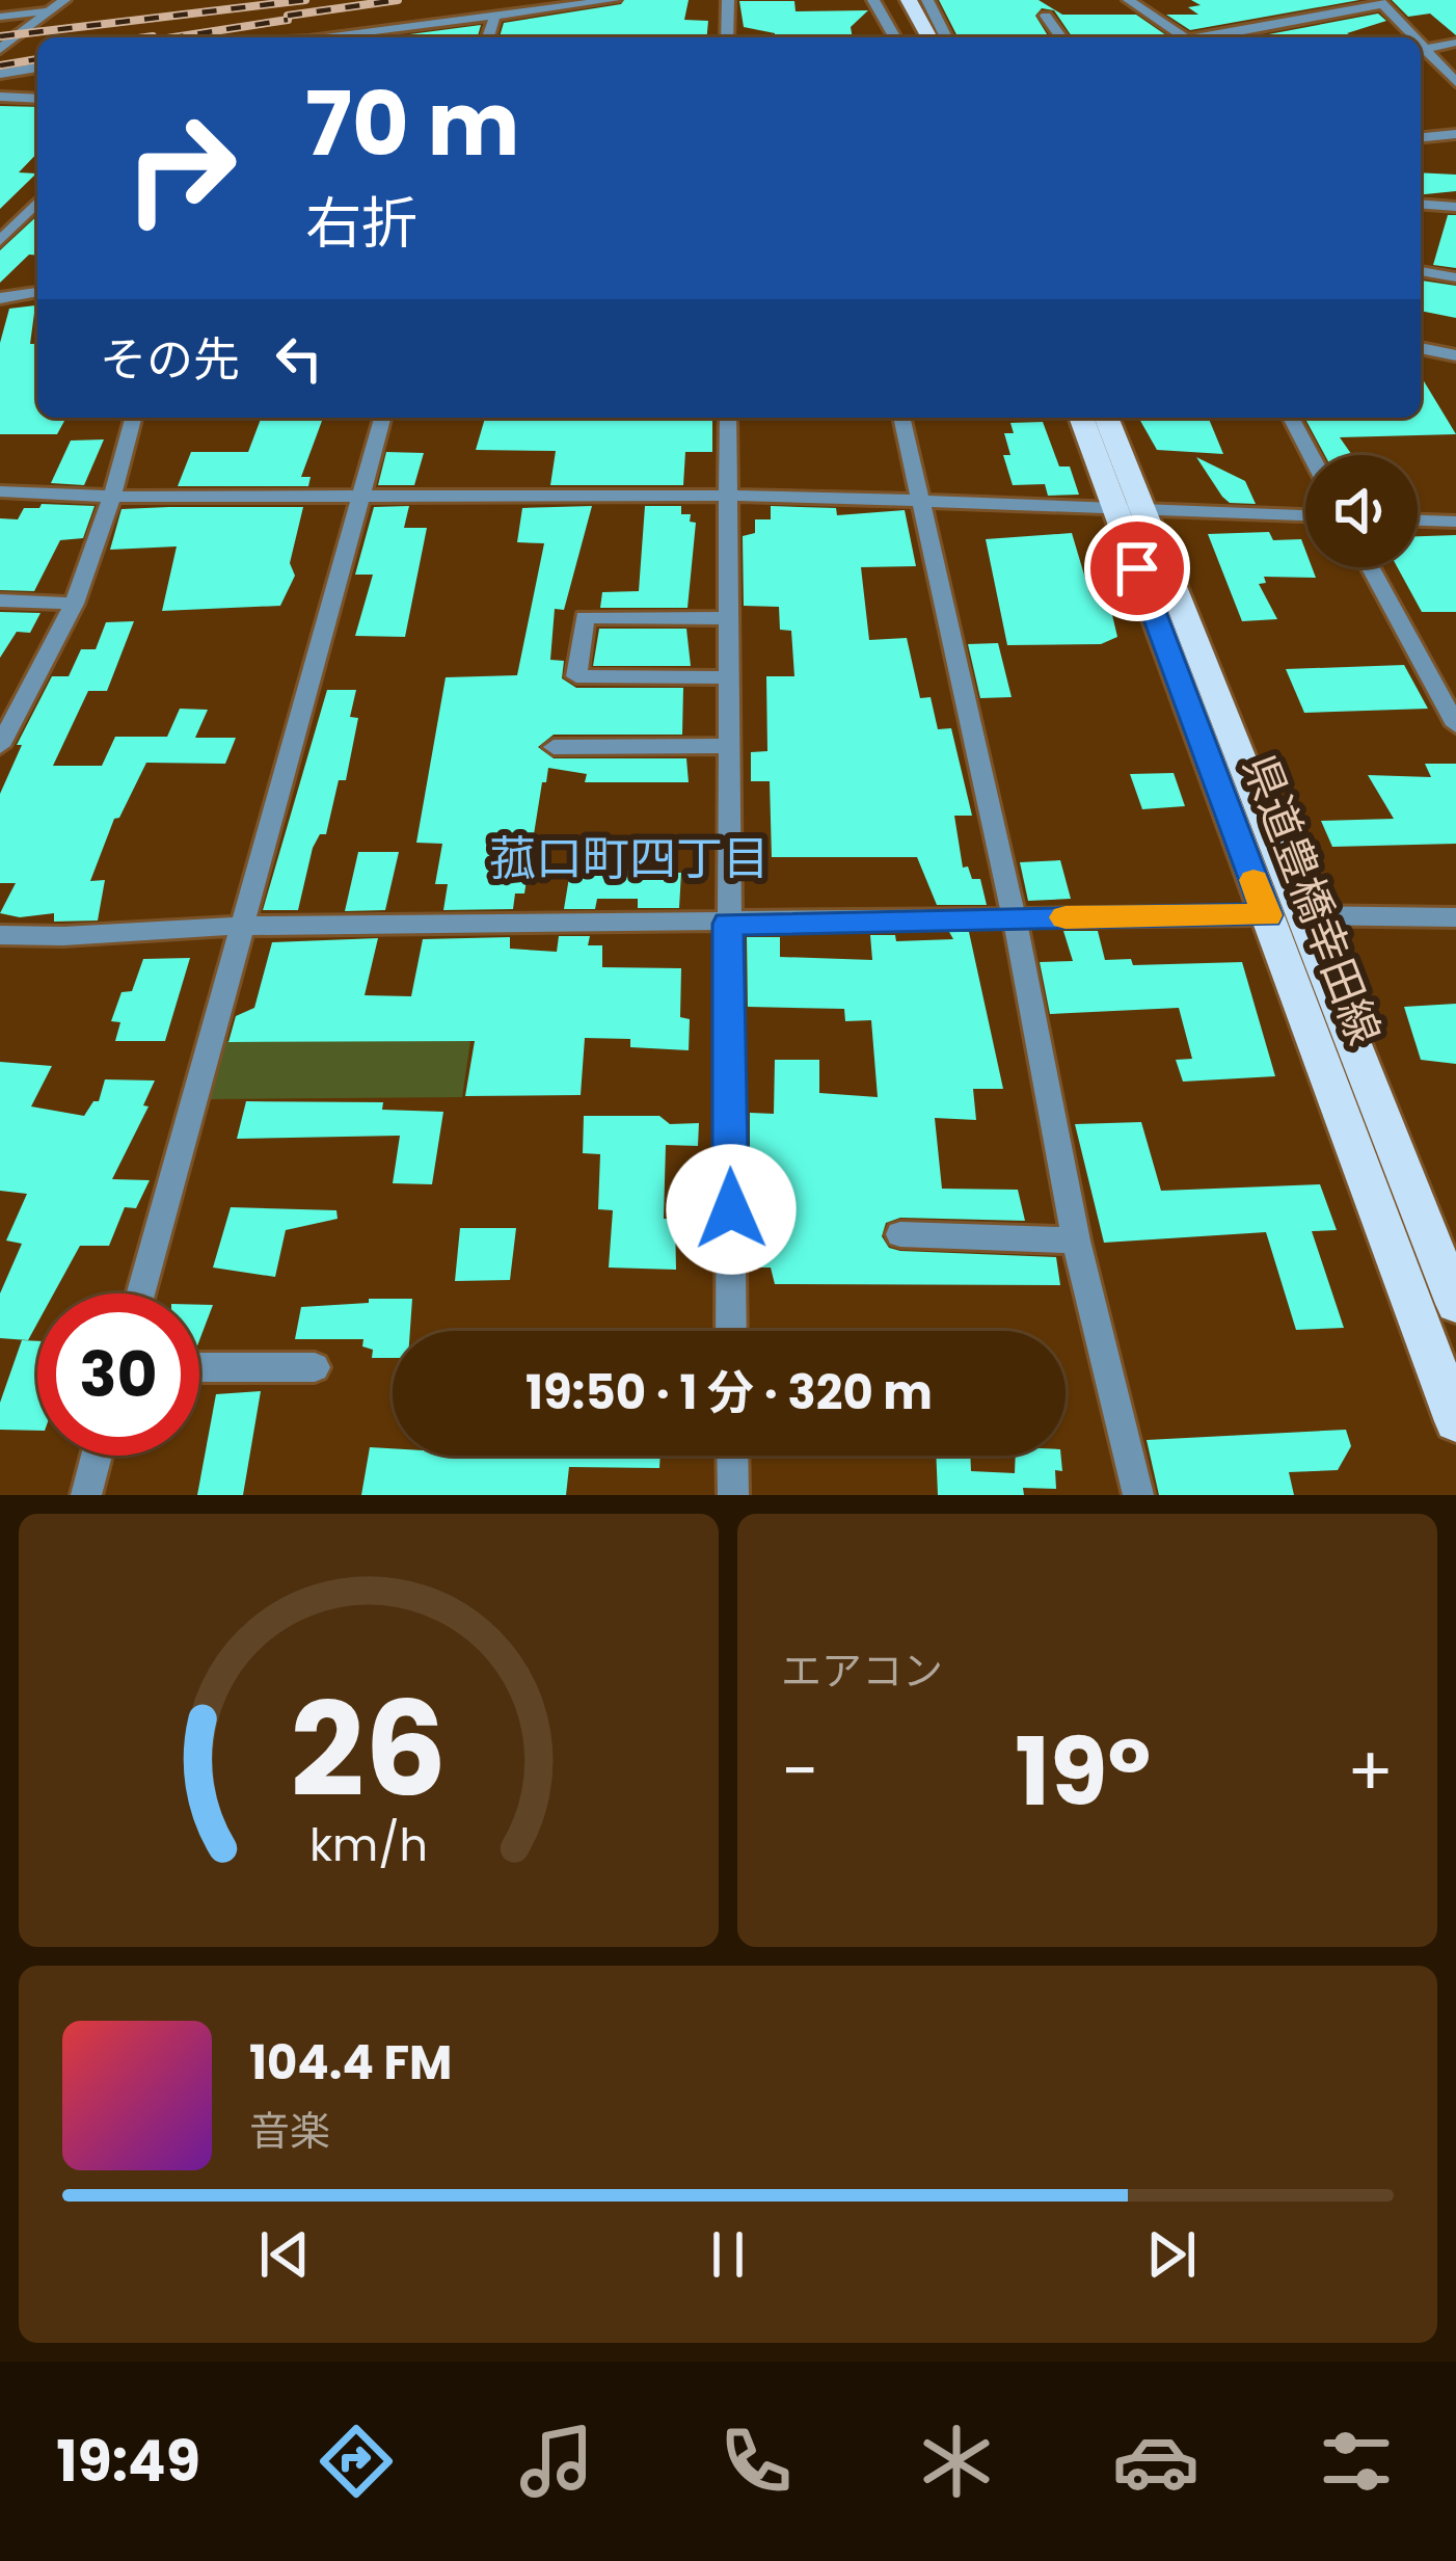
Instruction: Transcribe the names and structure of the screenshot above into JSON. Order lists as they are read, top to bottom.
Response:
{
  "streets": {
    "main road": ["県道豊橋幸田線"]
  },
  "districts": ["菰口町四丁目"],
  "page": {
    "turn": ["70 m", "右折"],
    "then": "その先",
    "limit": "30",
    "trip": "19:50 · 1 分 · 320 m",
    "tile": "エアコン",
    "heat": ["−", "19°", "+"],
    "song": ["104.4 FM", "音楽"],
    "tabs": "19:49",
    "gauge": ["26", "km/h"]
  }
}
